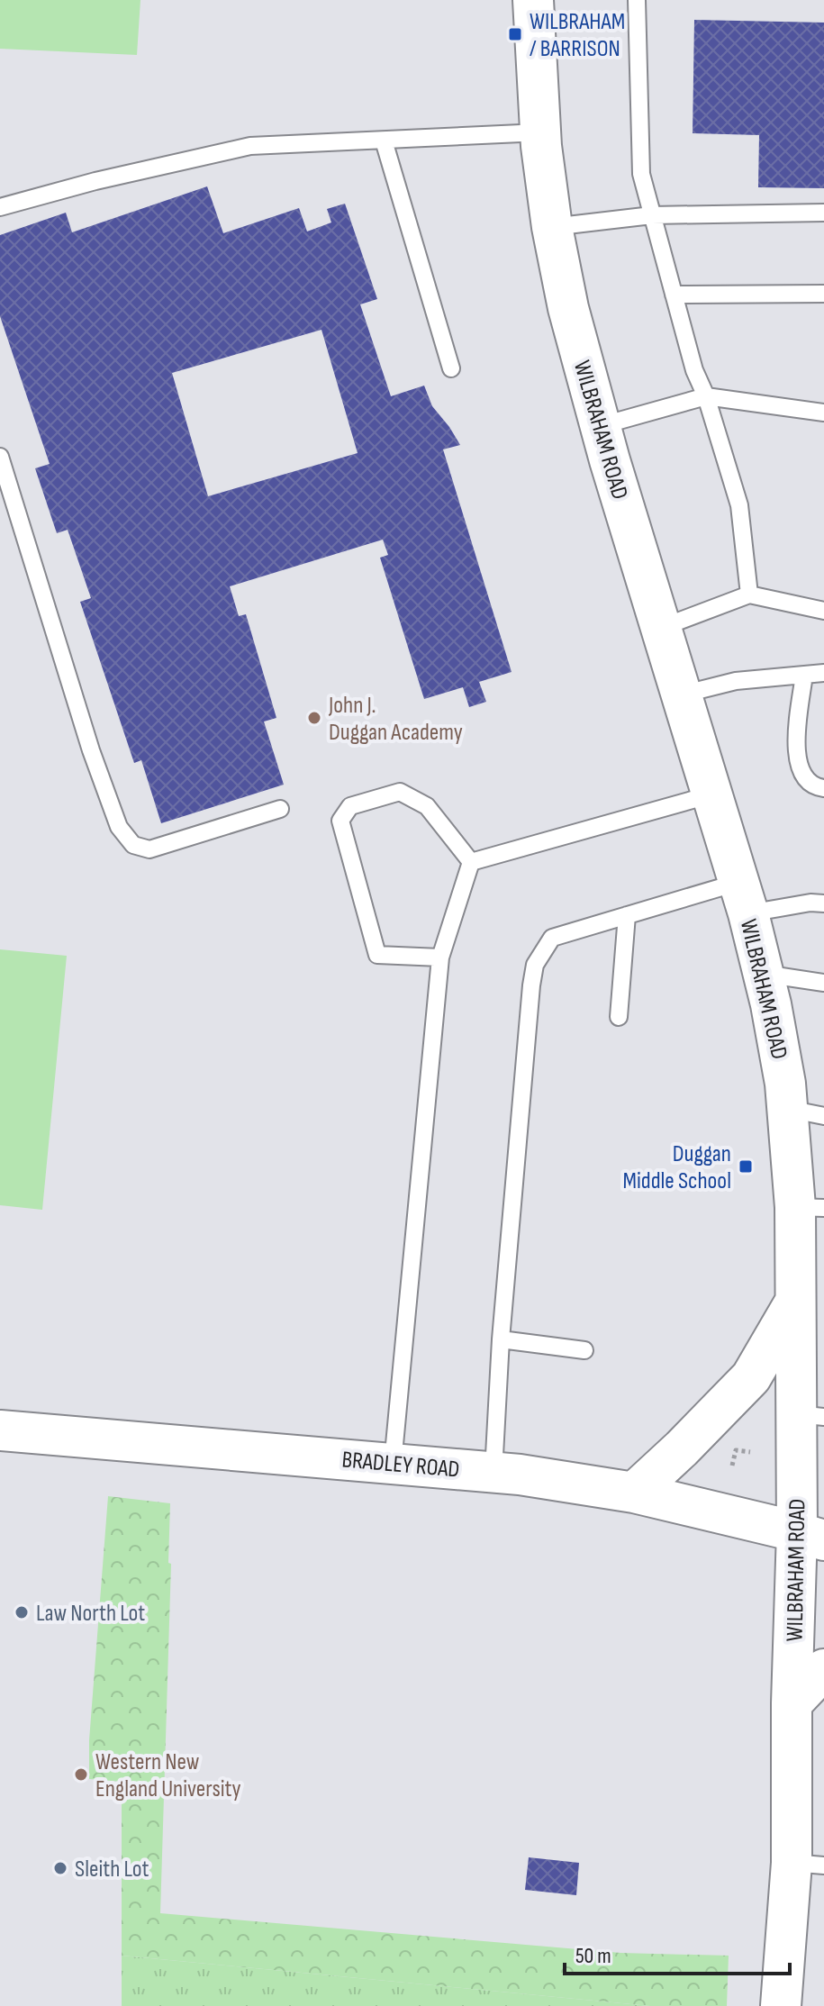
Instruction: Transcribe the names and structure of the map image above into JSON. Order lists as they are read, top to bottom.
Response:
{
  "streets": {
    "main road": ["WILBRAHAM ROAD", "BRADLEY ROAD"]
  },
  "crossings": [
    ["WILBRAHAM ROAD", "BRADLEY ROAD"]
  ],
  "places": {
    "transit": ["WILBRAHAM / BARRISON", "Duggan Middle School"],
    "other": [
      "John J. Duggan Academy",
      "Law North Lot",
      "Western New England University",
      "Sleith Lot"
    ]
  },
  "scale_bar": "50 m"
}
